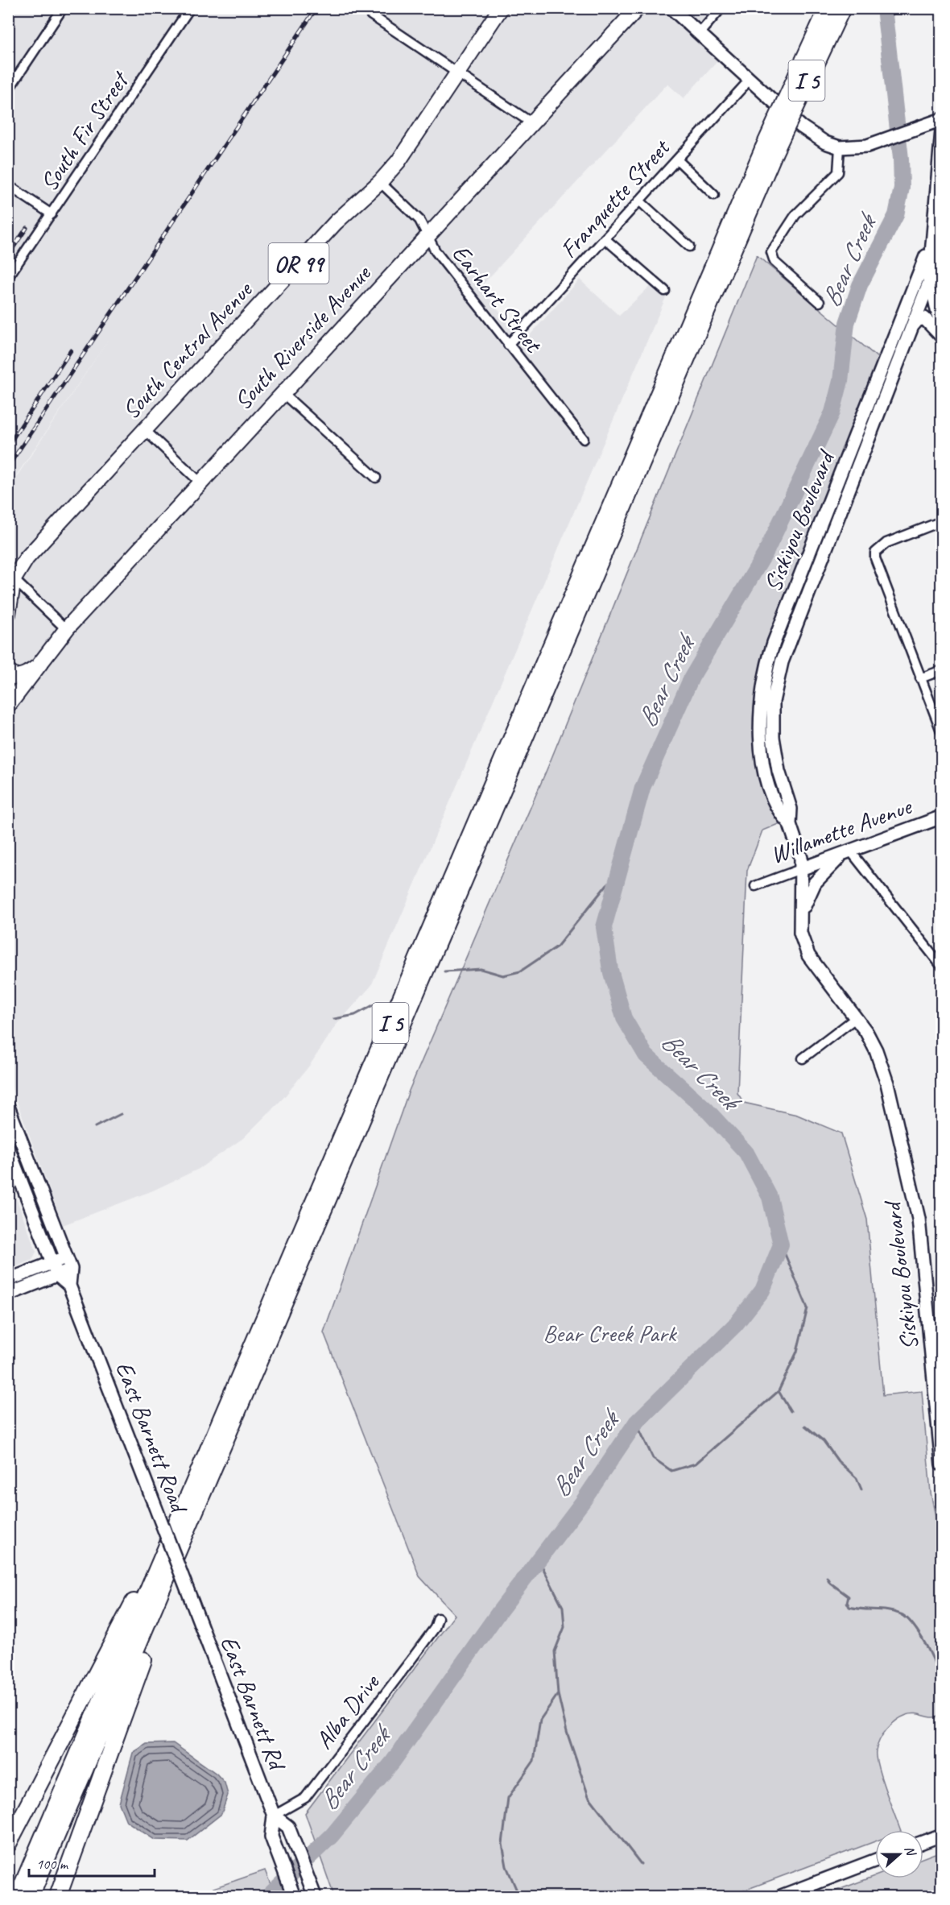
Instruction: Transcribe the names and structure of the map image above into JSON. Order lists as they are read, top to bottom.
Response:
{
  "streets": {
    "highway": ["I 5"],
    "main road": ["OR 99", "South Riverside Avenue", "South Central Avenue"],
    "street": [
      "South Fir Street",
      "Franquette Street",
      "Earhart Street",
      "Siskiyou Boulevard",
      "Willamette Avenue",
      "East Barnett Road",
      "East Barnett Rd",
      "Alba Drive"
    ]
  },
  "crossings": [
    ["Franquette Street", "Earhart Street"],
    ["Earhart Street", "South Riverside Avenue"],
    ["Earhart Street", "South Central Avenue"],
    ["Siskiyou Boulevard", "Willamette Avenue"],
    ["East Barnett Road", "East Barnett Rd"],
    ["East Barnett Rd", "Alba Drive"]
  ],
  "water": ["Bear Creek"],
  "parks": ["Bear Creek Park"],
  "scale_bar": "100 m",
  "north": "right"
}
